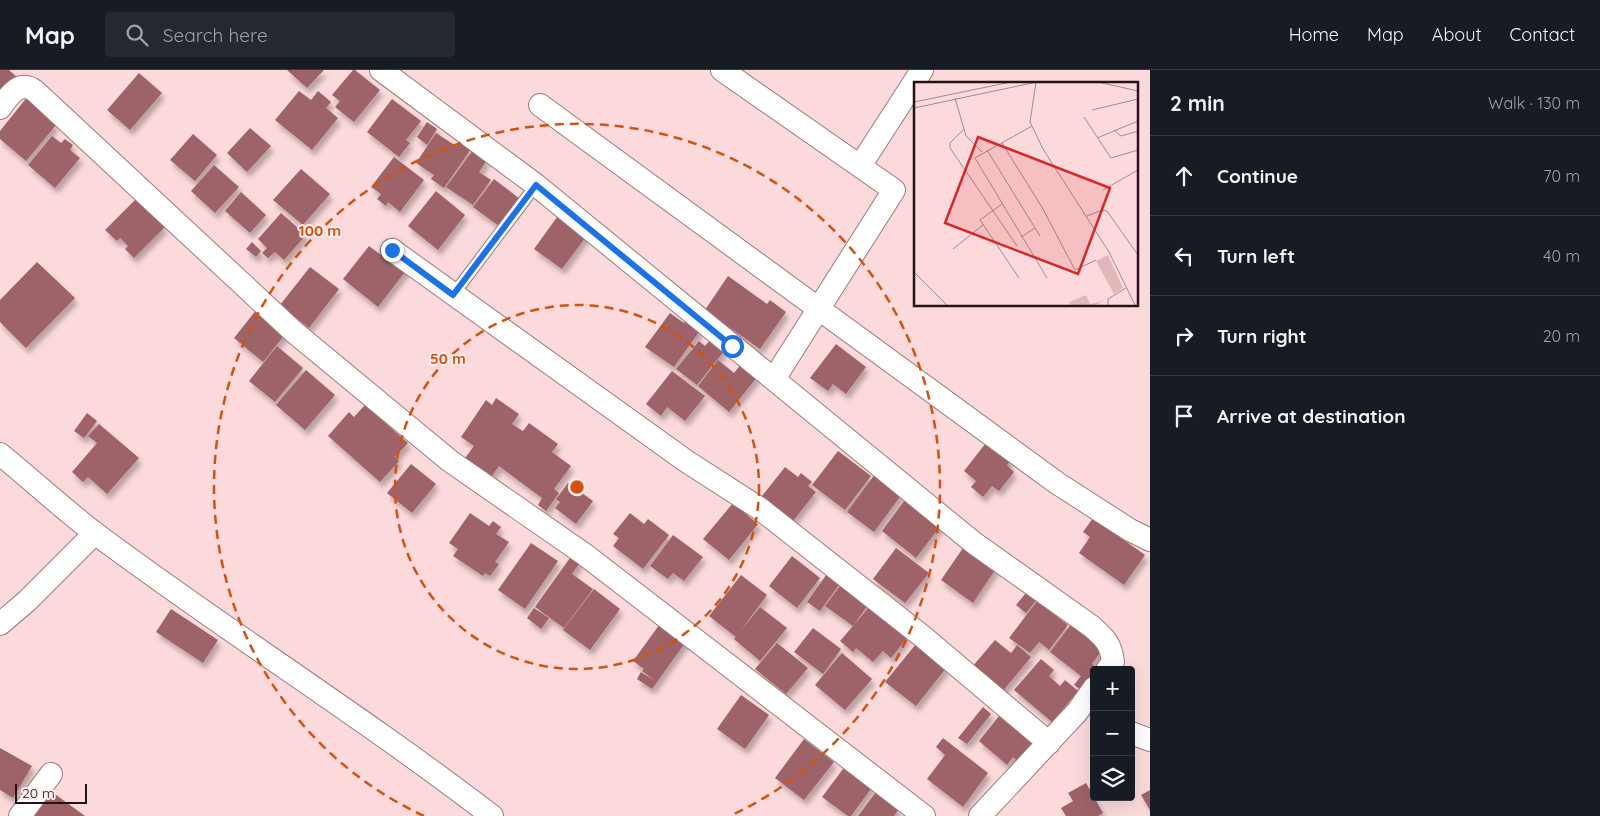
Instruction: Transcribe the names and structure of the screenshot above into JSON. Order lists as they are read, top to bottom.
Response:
{
  "scale_bar": "20 m",
  "page": {
    "header": "Map",
    "search": "Search here",
    "nav": [
      "Home",
      "Map",
      "About",
      "Contact"
    ],
    "heading": ["2 min", "Walk · 130 m"],
    "list": [
      ["Continue", "70 m"],
      ["Turn left", "40 m"],
      ["Turn right", "20 m"],
      "Arrive at destination"
    ],
    "map_buttons": ["+", "−"],
    "scale": "20 m"
  },
  "rings": ["100 m", "50 m"]
}
